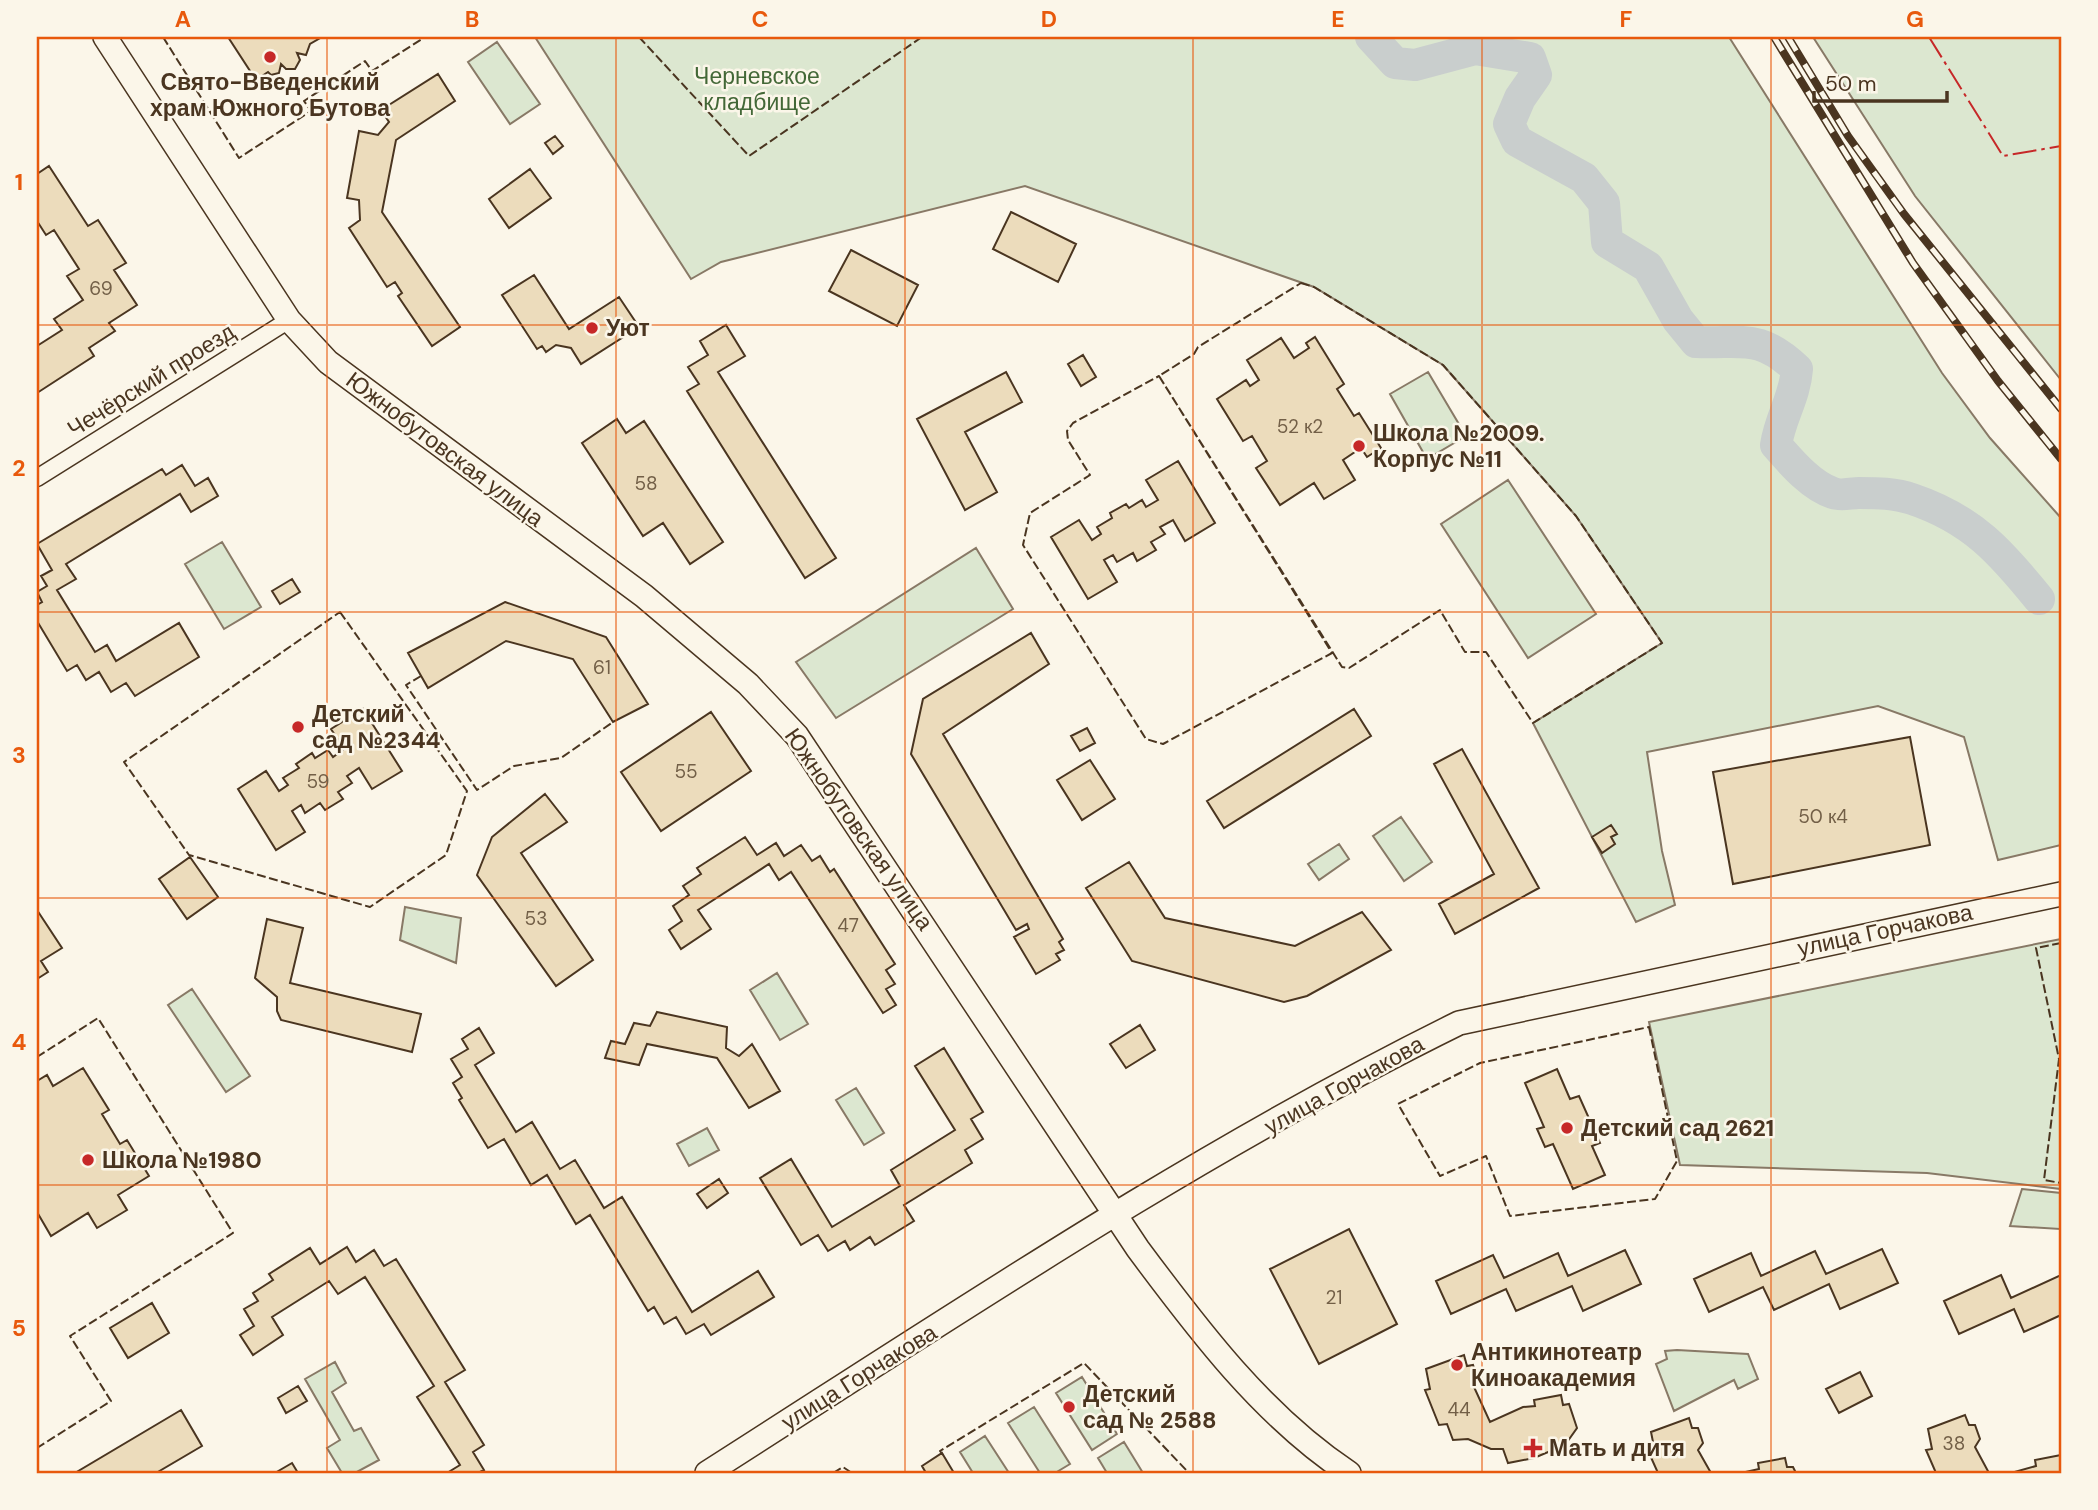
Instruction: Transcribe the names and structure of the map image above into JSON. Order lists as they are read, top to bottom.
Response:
{
  "streets": {
    "street": ["Чечёрский проезд", "Южнобутовская улица", "улица Горчакова"]
  },
  "crossings": [
    ["Чечёрский проезд", "Южнобутовская улица"],
    ["Южнобутовская улица", "улица Горчакова"]
  ],
  "parks": ["Черневское кладбище"],
  "places": {
    "other": [
      "Свято-Введенский храм Южного Бутова",
      "Уют",
      "Школа №2009. Корпус №11",
      "Детский сад №2344",
      "Детский сад 2621",
      "Школа №1980",
      "Антикинотеатр Киноакадемия",
      "Детский сад № 2588"
    ],
    "health": ["Мать и дитя"]
  },
  "house_numbers": [
    "69",
    "52 к2",
    "58",
    "61",
    "55",
    "59",
    "50 к4",
    "53",
    "47",
    "21",
    "44",
    "38"
  ],
  "scale_bar": "50 m",
  "grid": {
    "columns": [
      "A",
      "B",
      "C",
      "D",
      "E",
      "F",
      "G"
    ],
    "rows": [
      "1",
      "2",
      "3",
      "4",
      "5"
    ]
  }
}
